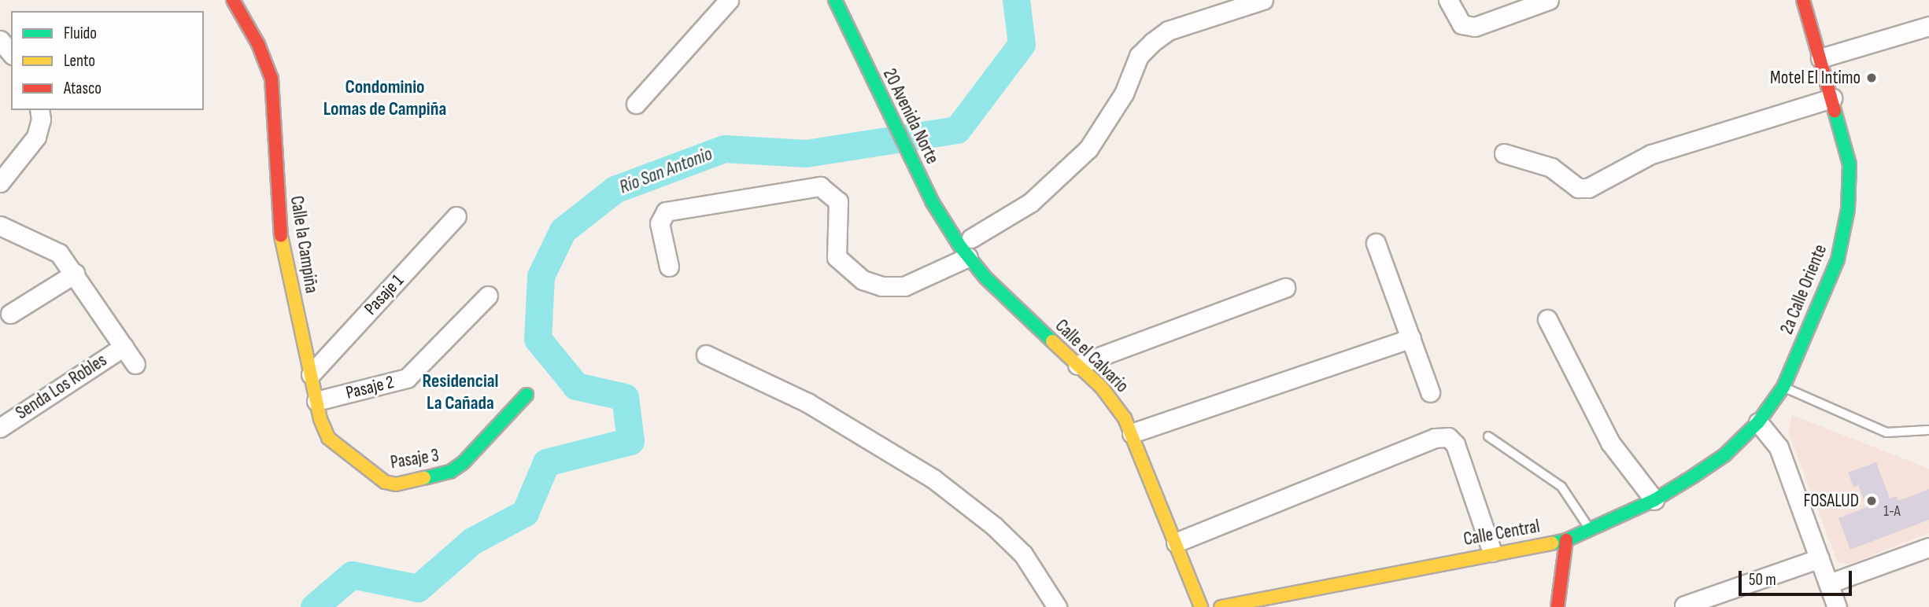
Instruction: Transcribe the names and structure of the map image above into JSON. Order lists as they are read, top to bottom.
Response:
{
  "streets": {
    "street": [
      "20 Avenida Norte",
      "Calle la Campiña",
      "2a Calle Oriente",
      "Pasaje 1",
      "Calle el Calvario",
      "Senda Los Robles",
      "Pasaje 2",
      "Pasaje 3",
      "Calle Central"
    ]
  },
  "crossings": [
    ["20 Avenida Norte", "Calle el Calvario"],
    ["Calle la Campiña", "Pasaje 1"],
    ["Calle la Campiña", "Pasaje 2"],
    ["Calle la Campiña", "Pasaje 3"],
    ["2a Calle Oriente", "Calle Central"]
  ],
  "districts": ["Condominio Lomas de Campiña", "Residencial La Cañada"],
  "water": ["Río San Antonio"],
  "places": ["Motel El Intimo", "FOSALUD"],
  "house_numbers": ["1-A"],
  "legend": ["Fluido", "Lento", "Atasco"],
  "scale_bar": "50 m"
}
